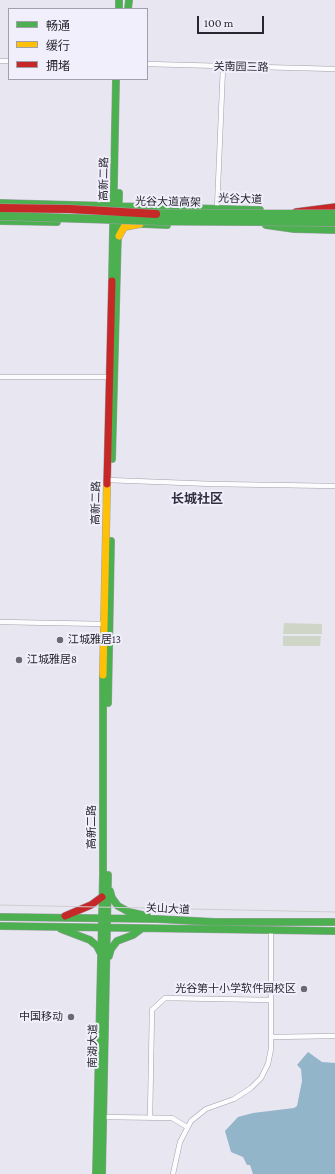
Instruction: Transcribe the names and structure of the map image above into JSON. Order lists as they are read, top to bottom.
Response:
{
  "streets": {
    "main road": [
      "高新二路",
      "光谷大道",
      "光谷大道高架",
      "关山大道",
      "南湖大道"
    ],
    "street": ["关南园三路"]
  },
  "crossings": [
    ["高新二路", "光谷大道"],
    ["高新二路", "关山大道"],
    ["高新二路", "南湖大道"],
    ["光谷大道", "光谷大道高架"],
    ["关山大道", "南湖大道"]
  ],
  "districts": ["长城社区"],
  "places": [
    "江城雅居13",
    "江城雅居8",
    "光谷第十小学软件园校区",
    "中国移动"
  ],
  "legend": ["畅通", "缓行", "拥堵"],
  "scale_bar": "100 m"
}
